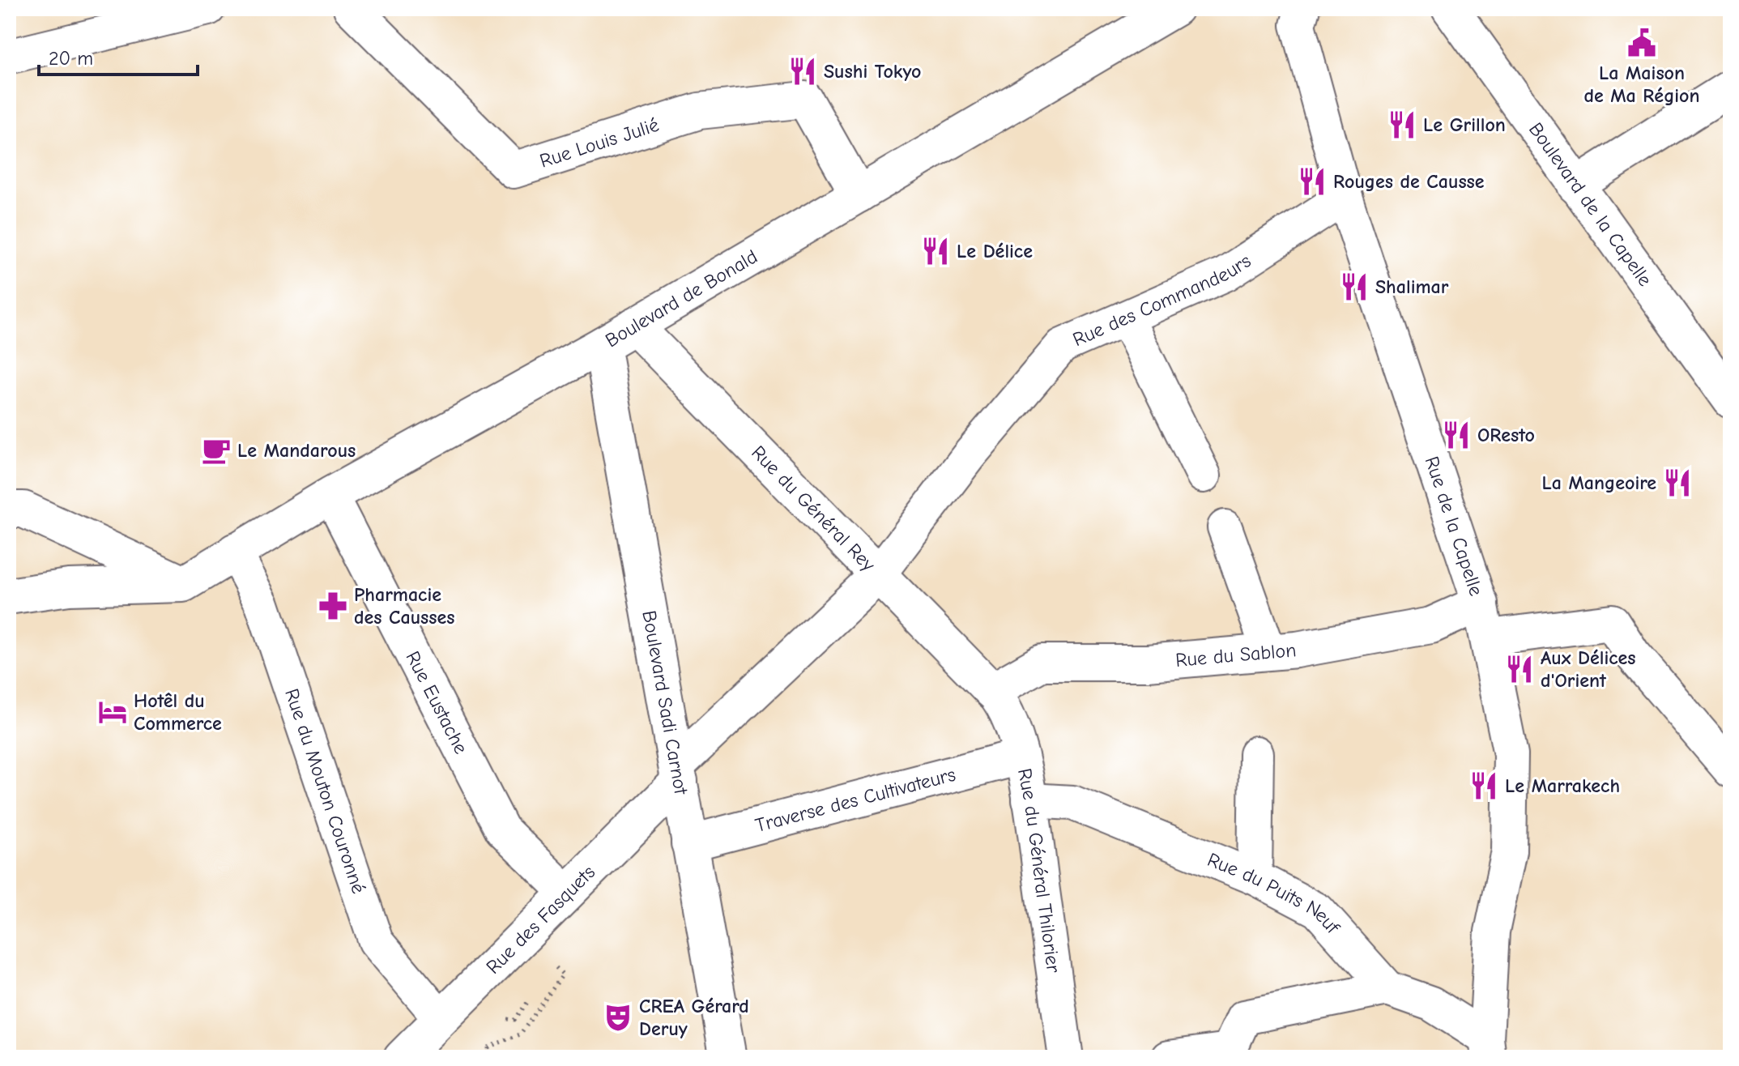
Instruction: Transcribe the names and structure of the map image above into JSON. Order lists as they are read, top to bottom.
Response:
{
  "streets": {
    "street": [
      "Rue Louis Julié",
      "Boulevard de la Capelle",
      "Boulevard de Bonald",
      "Rue des Commandeurs",
      "Rue du Général Rey",
      "Rue de la Capelle",
      "Rue du Sablon",
      "Boulevard Sadi Carnot",
      "Rue Eustache",
      "Rue du Mouton Couronné",
      "Traverse des Cultivateurs",
      "Rue du Général Thilorier",
      "Rue du Puits Neuf",
      "Rue des Fasquets"
    ]
  },
  "crossings": [
    ["Rue Louis Julié", "Boulevard de Bonald"],
    ["Boulevard de Bonald", "Rue du Général Rey"],
    ["Boulevard de Bonald", "Boulevard Sadi Carnot"],
    ["Boulevard de Bonald", "Rue Eustache"],
    ["Boulevard de Bonald", "Rue du Mouton Couronné"],
    ["Rue des Commandeurs", "Rue du Général Rey"],
    ["Rue des Commandeurs", "Rue de la Capelle"],
    ["Rue des Commandeurs", "Rue des Fasquets"],
    ["Rue du Général Rey", "Rue du Sablon"],
    ["Rue du Général Rey", "Rue du Général Thilorier"],
    ["Rue du Général Rey", "Rue des Fasquets"],
    ["Rue de la Capelle", "Rue du Sablon"],
    ["Rue de la Capelle", "Rue du Puits Neuf"],
    ["Rue du Sablon", "Rue du Général Thilorier"],
    ["Boulevard Sadi Carnot", "Traverse des Cultivateurs"],
    ["Boulevard Sadi Carnot", "Rue des Fasquets"],
    ["Rue Eustache", "Rue des Fasquets"],
    ["Rue du Mouton Couronné", "Rue des Fasquets"],
    ["Traverse des Cultivateurs", "Rue du Général Thilorier"],
    ["Rue du Général Thilorier", "Rue du Puits Neuf"]
  ],
  "places": {
    "public building": ["La Maison de Ma Région"],
    "restaurant": [
      "Sushi Tokyo",
      "Le Grillon",
      "Rouges de Causse",
      "Le Délice",
      "Shalimar",
      "OResto",
      "La Mangeoire",
      "Aux Délices d'Orient",
      "Le Marrakech"
    ],
    "cafe": ["Le Mandarous"],
    "pharmacy": ["Pharmacie des Causses"],
    "hotel": ["Hotêl du Commerce"],
    "theatre": ["CREA Gérard Deruy"]
  },
  "scale_bar": "20 m"
}
